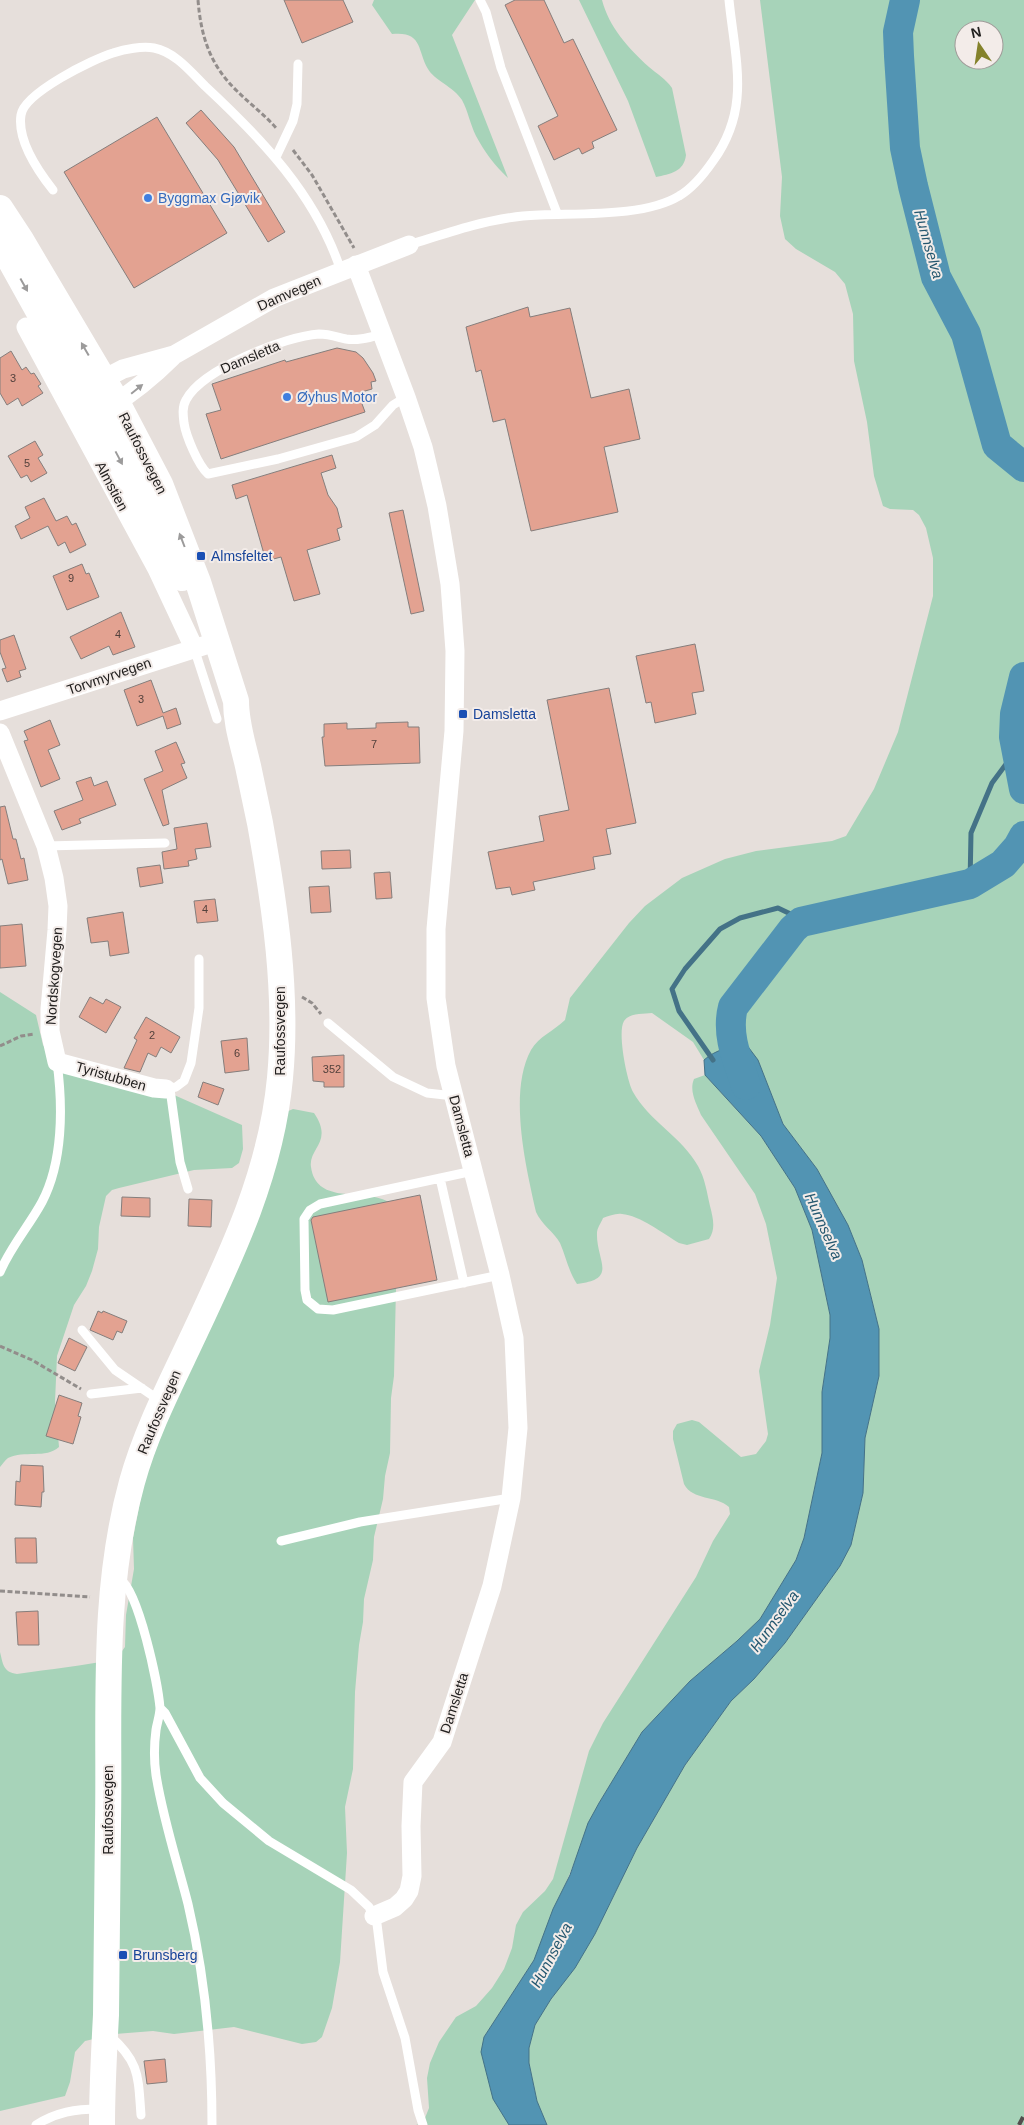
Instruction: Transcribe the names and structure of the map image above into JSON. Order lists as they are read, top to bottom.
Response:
{
  "streets": {
    "main road": ["Raufossvegen"],
    "street": [
      "Damvegen",
      "Damsletta",
      "Almstien",
      "Torvmyrvegen",
      "Nordskogvegen",
      "Tyristubben"
    ]
  },
  "crossings": [
    ["Damvegen", "Damsletta"],
    ["Damvegen", "Raufossvegen"],
    ["Raufossvegen", "Almstien"],
    ["Raufossvegen", "Torvmyrvegen"],
    ["Almstien", "Torvmyrvegen"],
    ["Nordskogvegen", "Tyristubben"]
  ],
  "water": ["Hunnselva"],
  "places": {
    "other": ["Byggmax Gjøvik", "Øyhus Motor"],
    "transit": ["Almsfeltet", "Damsletta", "Brunsberg"]
  },
  "house_numbers": [
    "3",
    "5",
    "9",
    "4",
    "3",
    "7",
    "4",
    "2",
    "6",
    "352"
  ],
  "north": "top"
}
